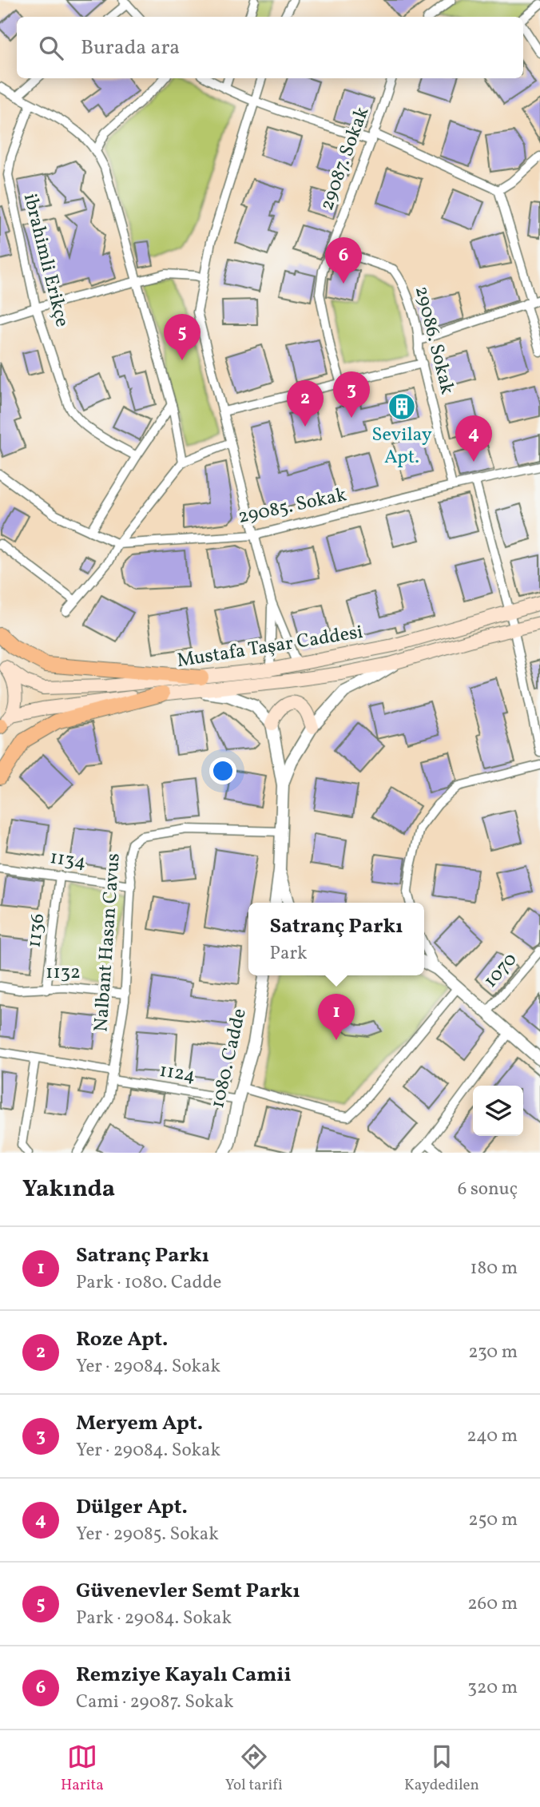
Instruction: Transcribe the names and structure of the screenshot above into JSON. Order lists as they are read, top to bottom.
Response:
{
  "streets": {
    "main road": ["Mustafa Taşar Caddesi"],
    "street": [
      "29087. Sokak",
      "ibrahimli Erikçe",
      "29086. Sokak",
      "29085. Sokak",
      "1134",
      "1136",
      "Nalbant Hasan Cavus",
      "1070",
      "1132",
      "1080. Cadde",
      "1124"
    ]
  },
  "crossings": [
    ["29087. Sokak", "29086. Sokak"],
    ["29086. Sokak", "29085. Sokak"],
    ["1134", "1136"],
    ["1134", "Nalbant Hasan Cavus"],
    ["1136", "1132"],
    ["Nalbant Hasan Cavus", "1132"],
    ["Nalbant Hasan Cavus", "1124"],
    ["1080. Cadde", "1124"]
  ],
  "places": {
    "building": ["Sevilay Apt."]
  },
  "page": {
    "search": "Burada ara",
    "pins": [
      "6",
      "5",
      "3",
      "2",
      "4",
      "1"
    ],
    "popup": ["Satranç Parkı", "Park"],
    "heading": ["Yakında", "6 sonuç"],
    "list": [
      {
        "mark": "1",
        "name": "Satranç Parkı",
        "note": "Park · 1080. Cadde",
        "value": "180 m"
      },
      {
        "mark": "2",
        "name": "Roze Apt.",
        "note": "Yer · 29084. Sokak",
        "value": "230 m"
      },
      {
        "mark": "3",
        "name": "Meryem Apt.",
        "note": "Yer · 29084. Sokak",
        "value": "240 m"
      },
      {
        "mark": "4",
        "name": "Dülger Apt.",
        "note": "Yer · 29085. Sokak",
        "value": "250 m"
      },
      {
        "mark": "5",
        "name": "Güvenevler Semt Parkı",
        "note": "Park · 29084. Sokak",
        "value": "260 m"
      },
      {
        "mark": "6",
        "name": "Remziye Kayalı Camii",
        "note": "Cami · 29087. Sokak",
        "value": "320 m"
      }
    ],
    "nav": ["Harita", "Yol tarifi", "Kaydedilen"]
  }
}
